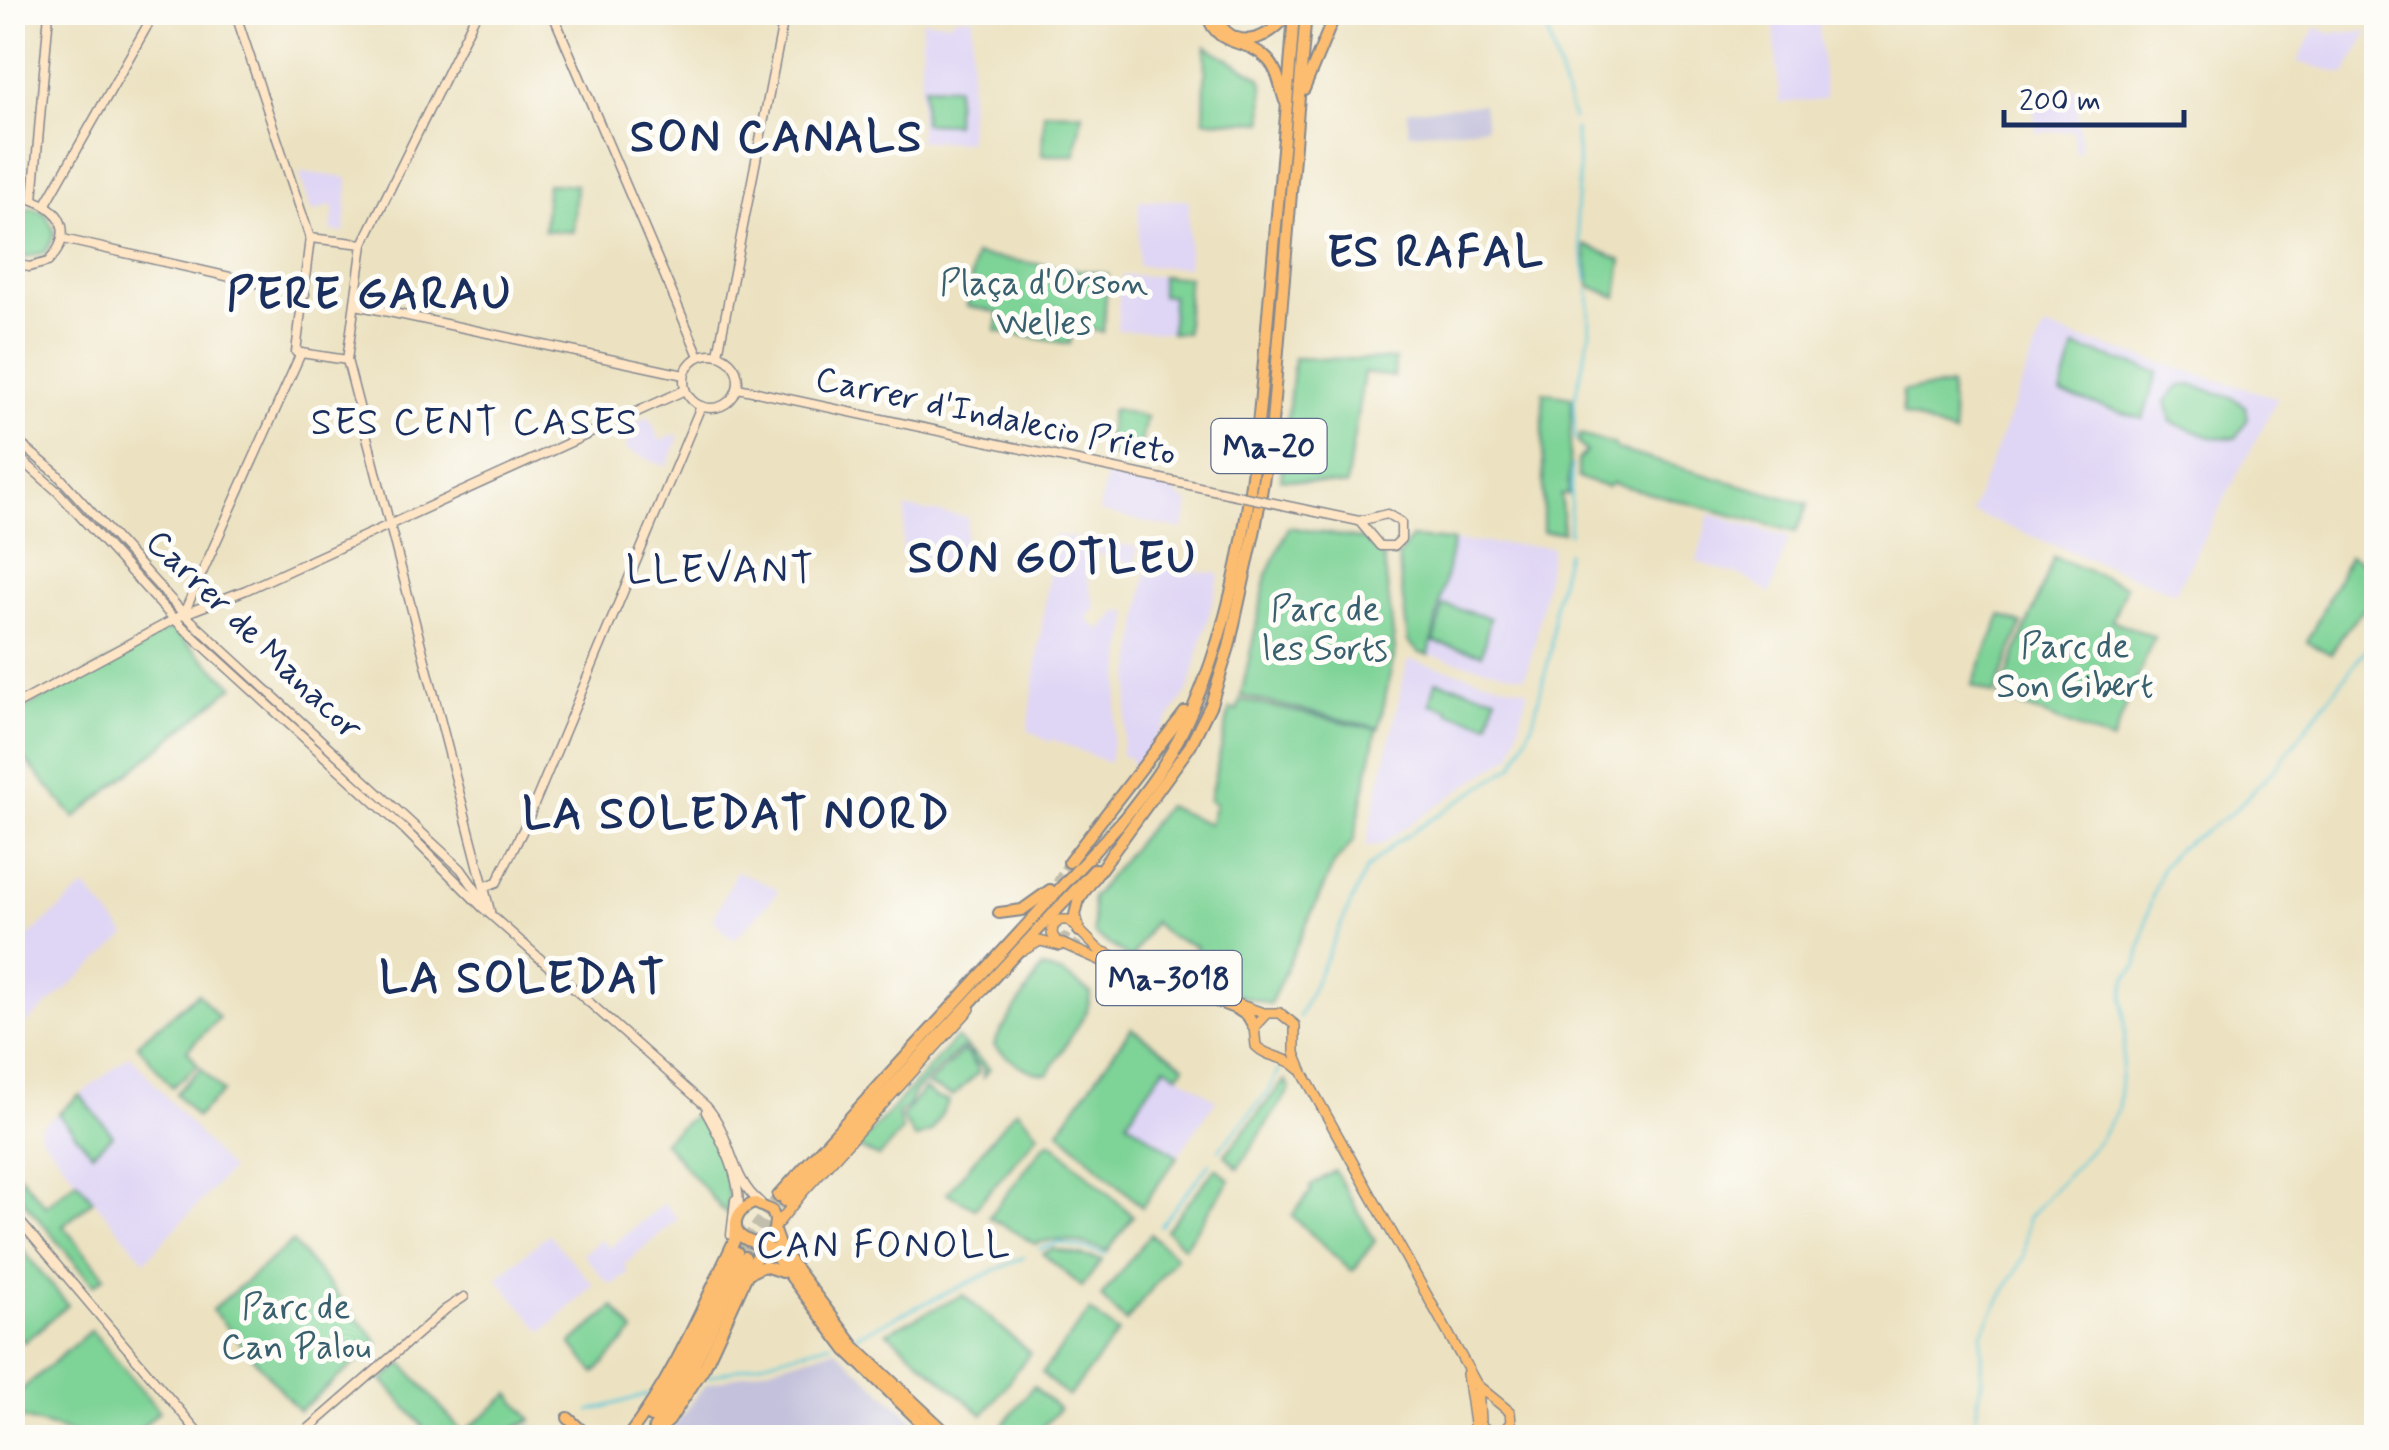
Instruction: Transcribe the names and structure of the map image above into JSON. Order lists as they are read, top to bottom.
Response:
{
  "streets": {
    "highway": ["Ma-20"],
    "main road": ["Ma-3018"],
    "street": ["Carrer d'Indalecio Prieto", "Carrer de Manacor"]
  },
  "districts": [
    "SON CANALS",
    "ES RAFAL",
    "PERE GARAU",
    "SES CENT CASES",
    "SON GOTLEU",
    "LLEVANT",
    "LA SOLEDAT NORD",
    "LA SOLEDAT",
    "CAN FONOLL"
  ],
  "parks": [
    "Plaça d'Orson Welles",
    "Parc de les Sorts",
    "Parc de Son Gibert",
    "Parc de Can Palou"
  ],
  "scale_bar": "200 m"
}
